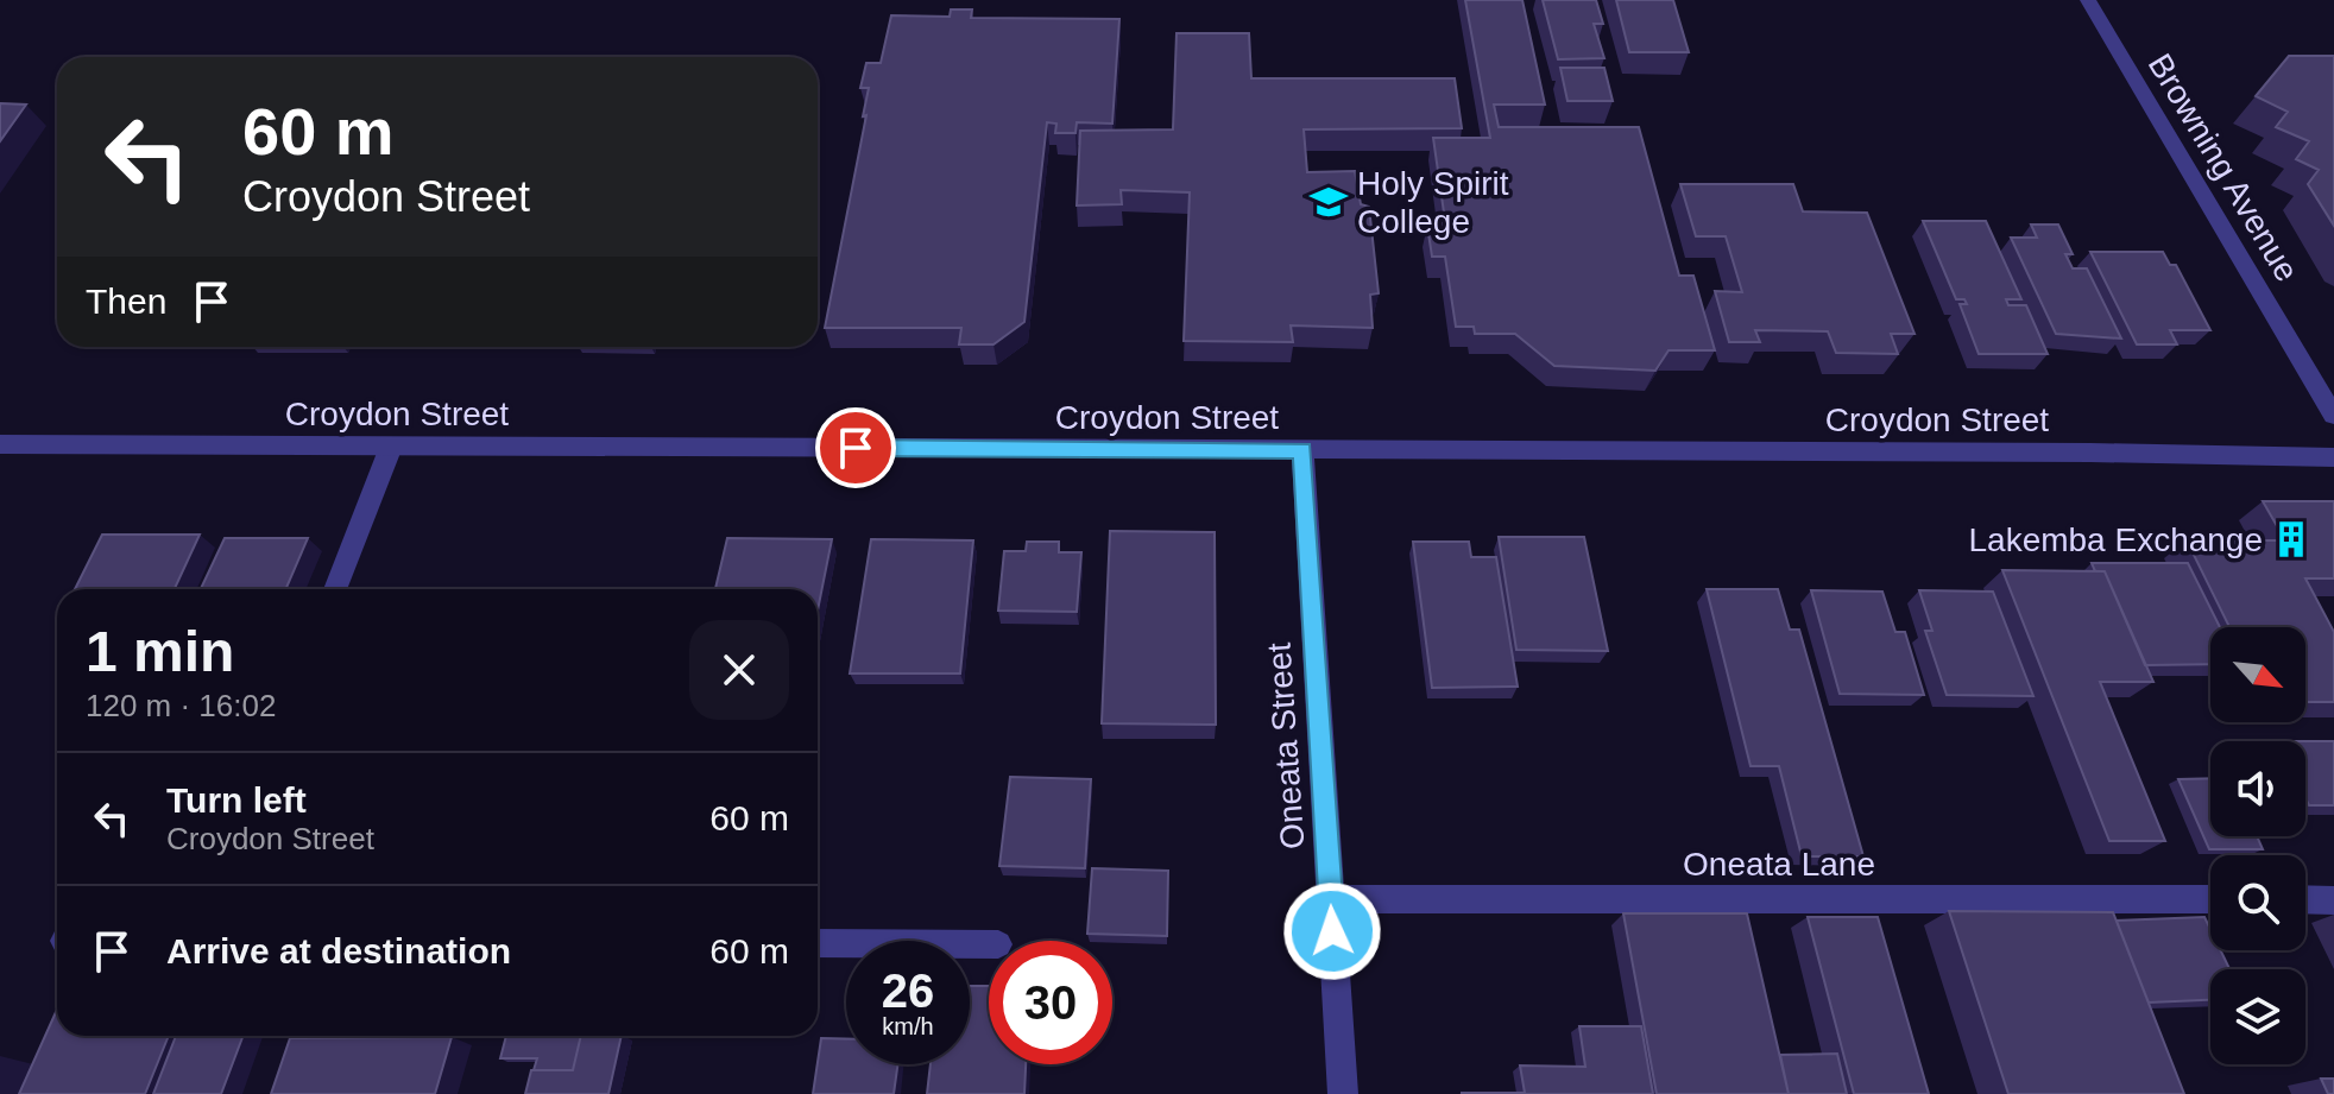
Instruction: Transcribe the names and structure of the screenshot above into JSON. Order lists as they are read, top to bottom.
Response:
{
  "streets": {
    "street": [
      "Browning Avenue",
      "Croydon Street",
      "Oneata Street",
      "Oneata Lane"
    ]
  },
  "crossings": [
    ["Croydon Street", "Oneata Street"],
    ["Oneata Street", "Oneata Lane"]
  ],
  "places": {
    "school or university": ["Holy Spirit College"],
    "building": ["Lakemba Exchange"]
  },
  "north": "bottom right",
  "page": {
    "turn": ["60 m", "Croydon Street"],
    "then": "Then",
    "heading": ["1 min", "120 m · 16:02"],
    "list": [
      {
        "name": "Turn left",
        "note": "Croydon Street",
        "value": "60 m"
      },
      {
        "name": "Arrive at destination",
        "value": "60 m"
      }
    ],
    "speed": "26 km/h",
    "limit": "30"
  }
}
